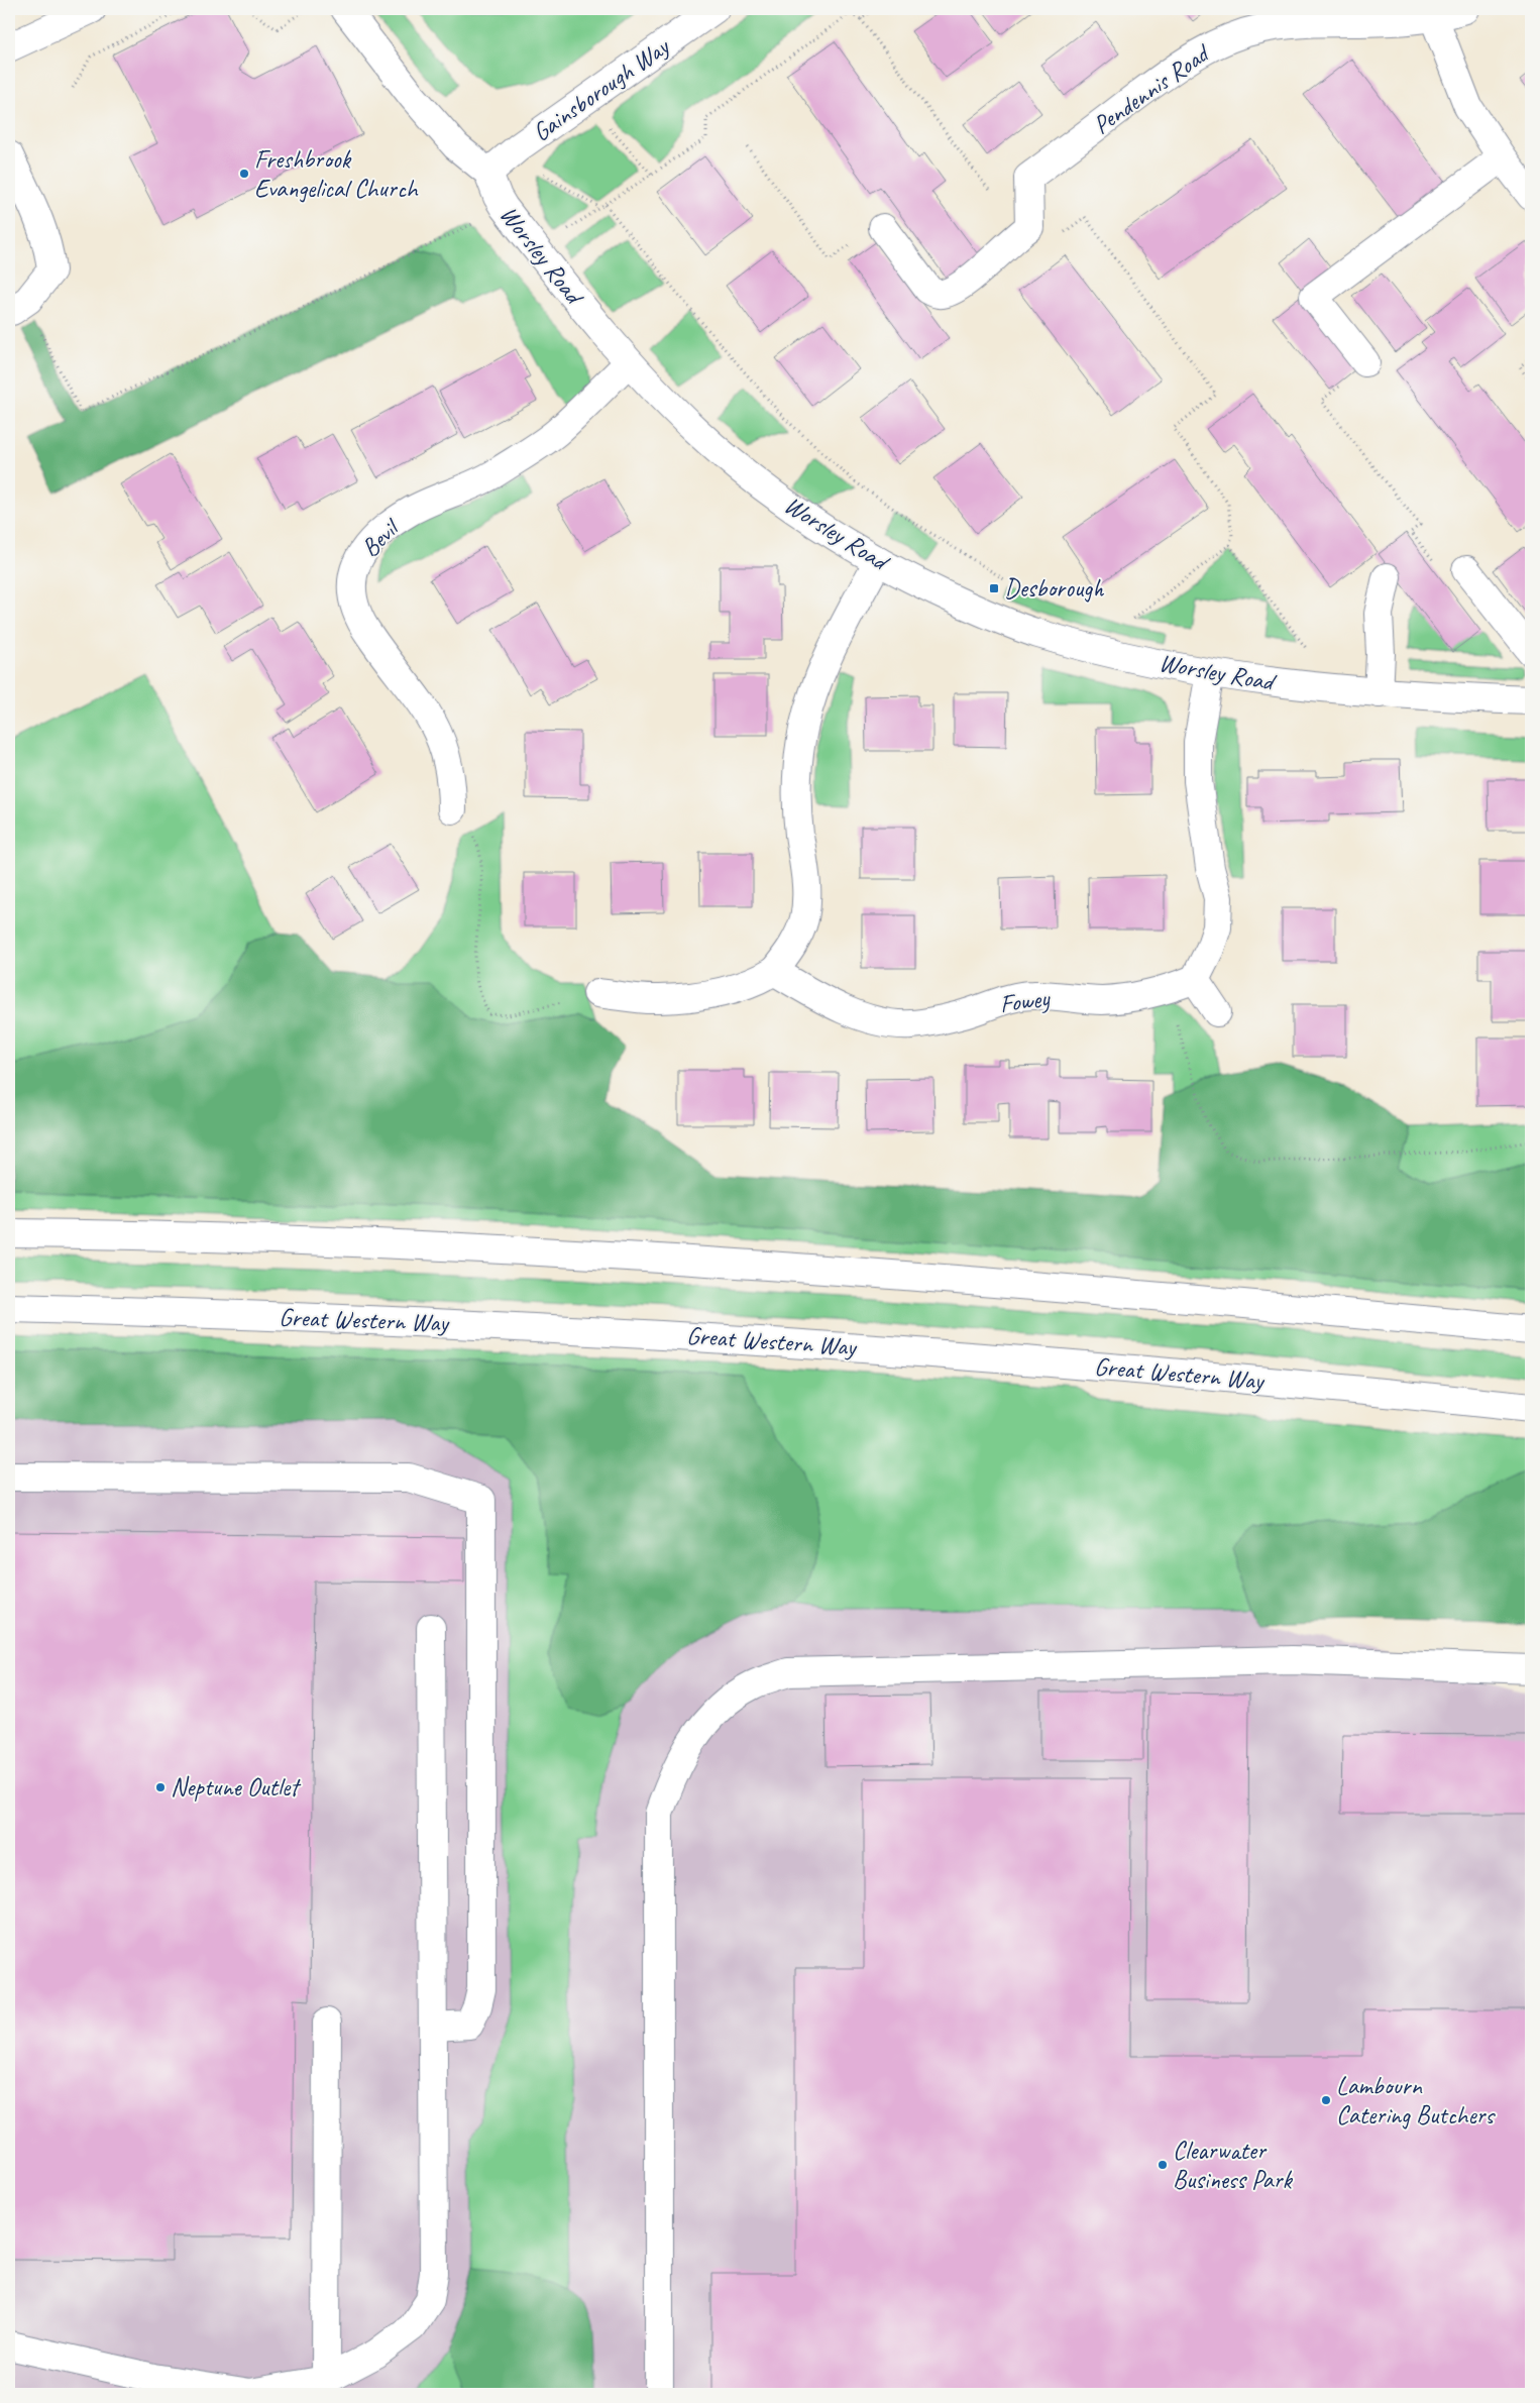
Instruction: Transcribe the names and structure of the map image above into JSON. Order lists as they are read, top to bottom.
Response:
{
  "streets": {
    "street": [
      "Gainsborough Way",
      "Pendennis Road",
      "Worsley Road",
      "Bevil",
      "Fowey",
      "Great Western Way"
    ]
  },
  "crossings": [
    ["Gainsborough Way", "Worsley Road"],
    ["Worsley Road", "Bevil"]
  ],
  "places": {
    "other": [
      "Freshbrook Evangelical Church",
      "Neptune Outlet",
      "Lambourn Catering Butchers",
      "Clearwater Business Park"
    ],
    "transit": ["Desborough"]
  }
}
